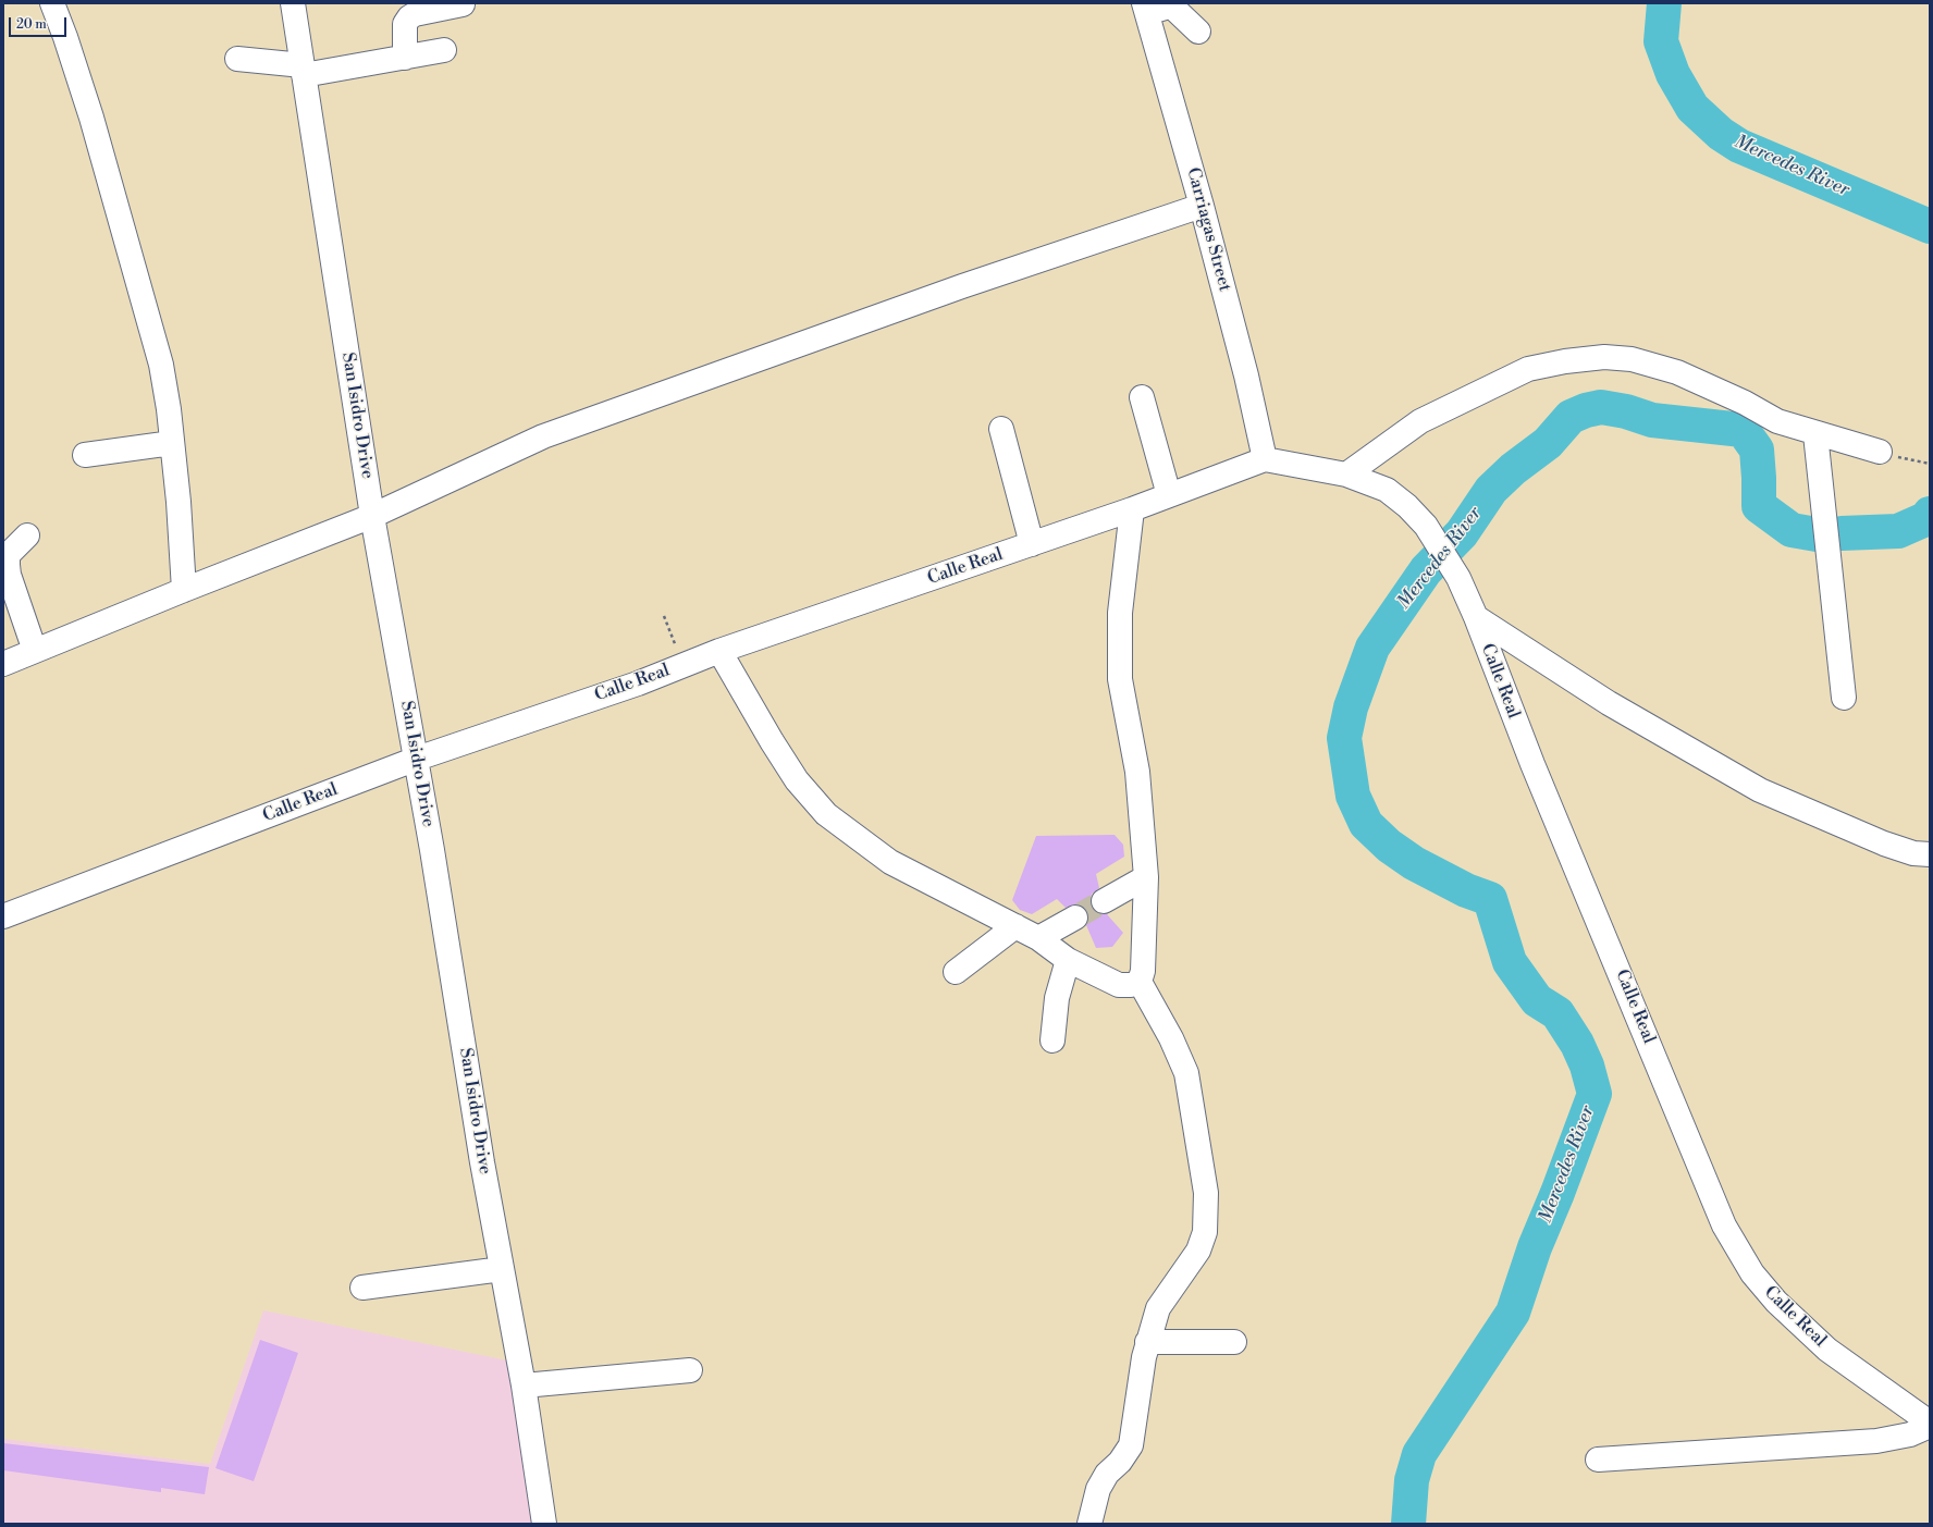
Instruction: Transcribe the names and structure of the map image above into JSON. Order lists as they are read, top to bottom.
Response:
{
  "streets": {
    "street": ["Carriagas Street", "San Isidro Drive", "Calle Real"]
  },
  "crossings": [
    ["Carriagas Street", "Calle Real"],
    ["San Isidro Drive", "Calle Real"]
  ],
  "water": ["Mercedes River"],
  "scale_bar": "20 m"
}
